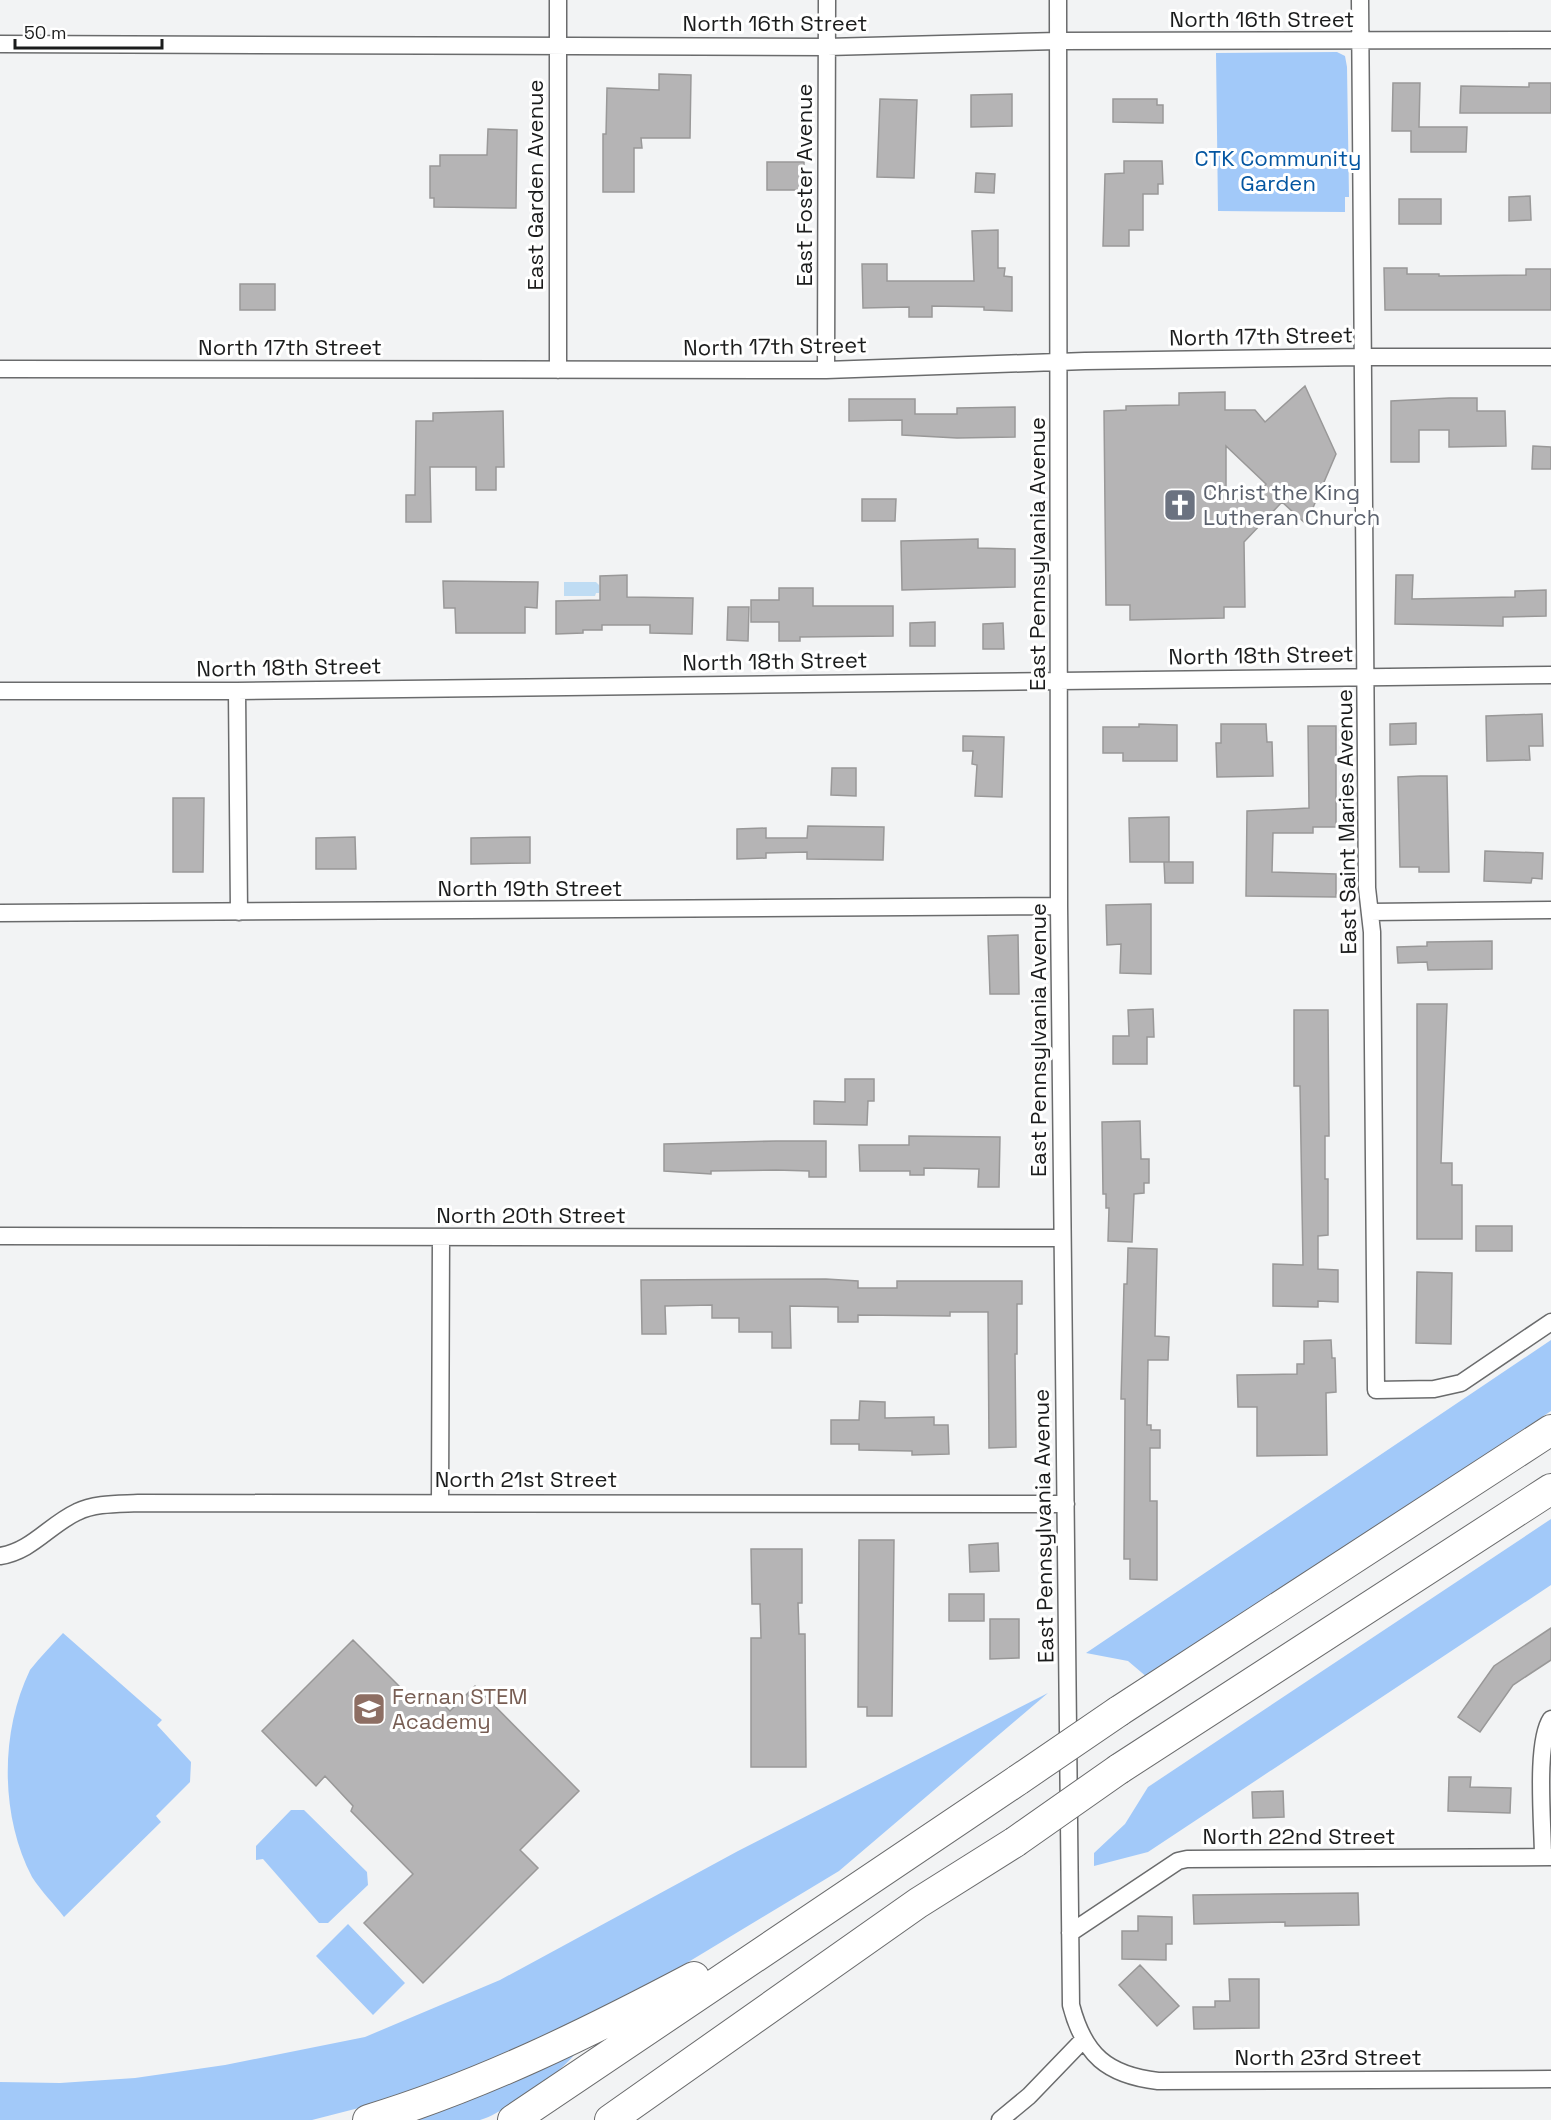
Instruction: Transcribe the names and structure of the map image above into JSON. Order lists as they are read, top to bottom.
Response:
{
  "streets": {
    "street": [
      "North 16th Street",
      "East Garden Avenue",
      "East Foster Avenue",
      "North 17th Street",
      "East Pennsylvania Avenue",
      "North 18th Street",
      "East Saint Maries Avenue",
      "North 19th Street",
      "North 20th Street",
      "North 21st Street",
      "North 22nd Street",
      "North 23rd Street"
    ]
  },
  "crossings": [
    ["North 16th Street", "East Garden Avenue"],
    ["North 16th Street", "East Foster Avenue"],
    ["North 16th Street", "East Pennsylvania Avenue"],
    ["North 16th Street", "East Saint Maries Avenue"],
    ["East Garden Avenue", "North 17th Street"],
    ["East Foster Avenue", "North 17th Street"],
    ["North 17th Street", "East Pennsylvania Avenue"],
    ["North 17th Street", "East Saint Maries Avenue"],
    ["East Pennsylvania Avenue", "North 18th Street"],
    ["East Pennsylvania Avenue", "North 19th Street"],
    ["East Pennsylvania Avenue", "North 20th Street"],
    ["East Pennsylvania Avenue", "North 21st Street"],
    ["East Pennsylvania Avenue", "North 22nd Street"],
    ["East Pennsylvania Avenue", "North 23rd Street"],
    ["North 18th Street", "East Saint Maries Avenue"]
  ],
  "parks": ["CTK Community Garden"],
  "places": {
    "church": ["Christ the King Lutheran Church"],
    "school or university": ["Fernan STEM Academy"]
  },
  "scale_bar": "50 m"
}
